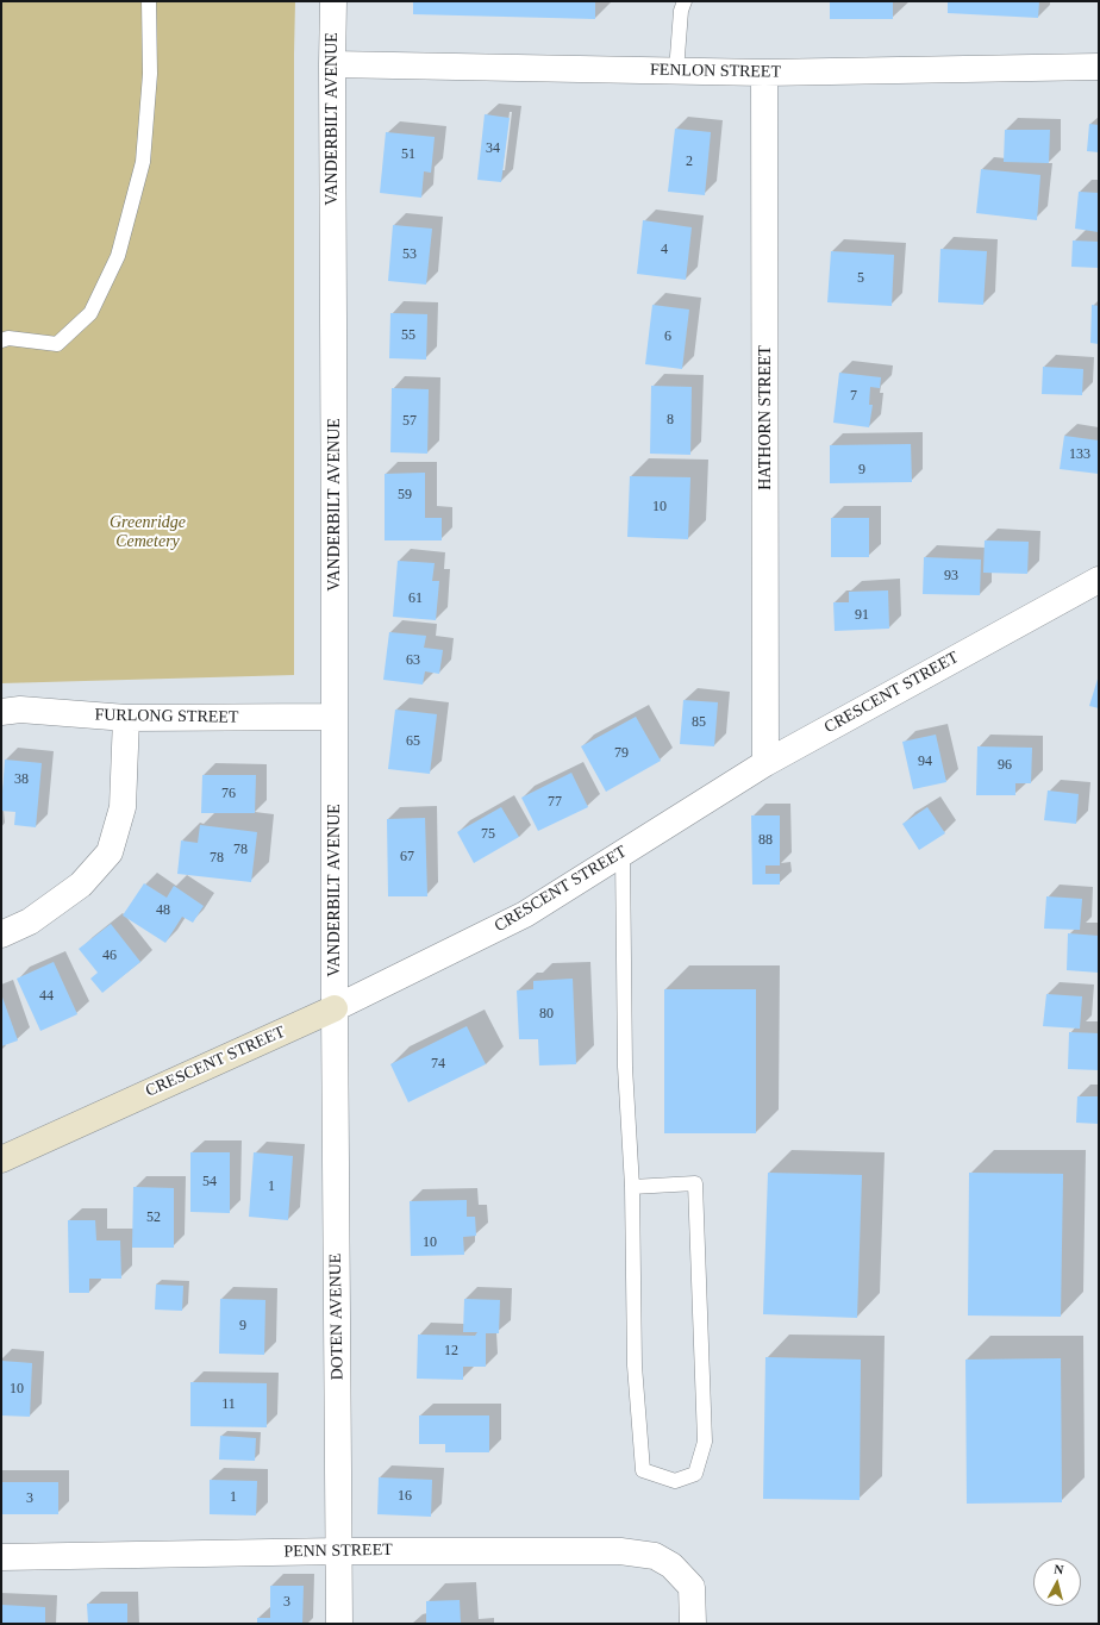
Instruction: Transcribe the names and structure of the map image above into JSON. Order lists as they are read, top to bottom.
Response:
{
  "streets": {
    "street": [
      "FENLON STREET",
      "VANDERBILT AVENUE",
      "HATHORN STREET",
      "CRESCENT STREET",
      "FURLONG STREET",
      "DOTEN AVENUE",
      "PENN STREET"
    ]
  },
  "crossings": [
    ["FENLON STREET", "VANDERBILT AVENUE"],
    ["FENLON STREET", "HATHORN STREET"],
    ["VANDERBILT AVENUE", "CRESCENT STREET"],
    ["VANDERBILT AVENUE", "FURLONG STREET"],
    ["VANDERBILT AVENUE", "DOTEN AVENUE"],
    ["HATHORN STREET", "CRESCENT STREET"],
    ["CRESCENT STREET", "DOTEN AVENUE"],
    ["DOTEN AVENUE", "PENN STREET"]
  ],
  "parks": ["Greenridge Cemetery"],
  "house_numbers": [
    "34",
    "51",
    "2",
    "4",
    "53",
    "5",
    "55",
    "6",
    "7",
    "8",
    "57",
    "133",
    "9",
    "59",
    "10",
    "93",
    "61",
    "91",
    "63",
    "85",
    "65",
    "79",
    "94",
    "96",
    "38",
    "76",
    "77",
    "75",
    "88",
    "78",
    "67",
    "78",
    "48",
    "46",
    "44",
    "80",
    "74",
    "54",
    "1",
    "52",
    "10",
    "9",
    "12",
    "10",
    "11",
    "16",
    "1",
    "3",
    "3"
  ],
  "north": "top"
}
